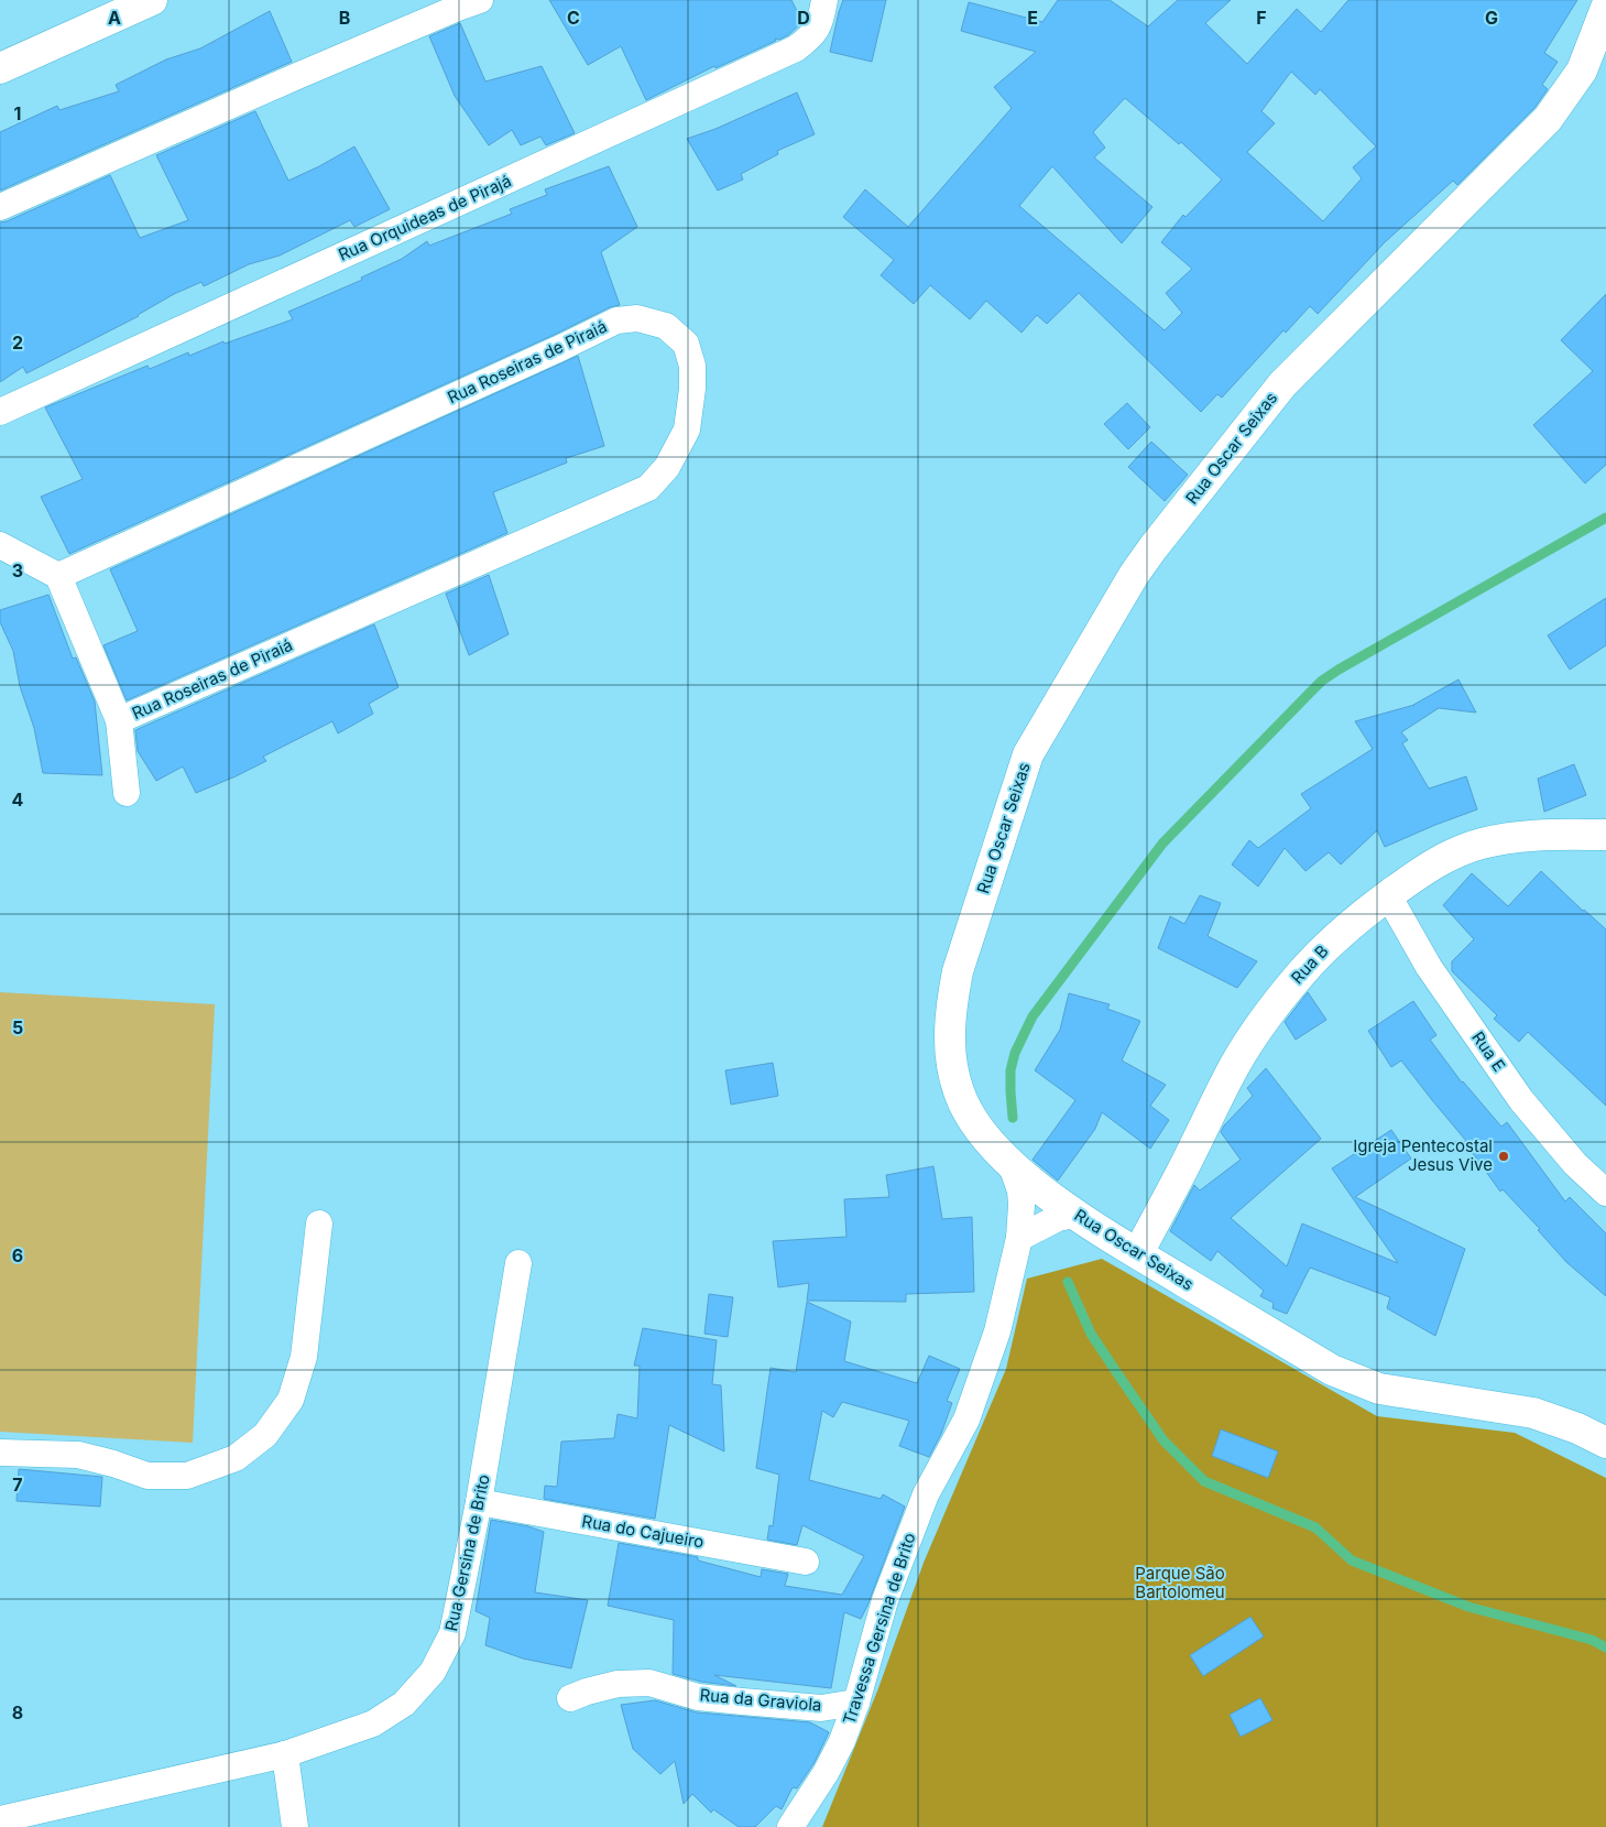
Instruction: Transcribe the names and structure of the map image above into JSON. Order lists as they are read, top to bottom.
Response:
{
  "streets": {
    "main road": ["Rua Oscar Seixas", "Rua B"],
    "street": [
      "Rua Orquideas de Pirajá",
      "Rua Roseiras de Piraiá",
      "Rua E",
      "Rua do Cajueiro",
      "Rua Gersina de Brito",
      "Travessa Gersina de Brito",
      "Rua da Graviola"
    ]
  },
  "crossings": [
    ["Rua Oscar Seixas", "Rua B"],
    ["Rua Oscar Seixas", "Travessa Gersina de Brito"],
    ["Rua B", "Rua E"],
    ["Rua do Cajueiro", "Rua Gersina de Brito"],
    ["Travessa Gersina de Brito", "Rua da Graviola"]
  ],
  "parks": ["Parque São Bartolomeu"],
  "places": ["Igreja Pentecostal Jesus Vive"],
  "grid": {
    "columns": [
      "A",
      "B",
      "C",
      "D",
      "E",
      "F",
      "G"
    ],
    "rows": [
      "1",
      "2",
      "3",
      "4",
      "5",
      "6",
      "7",
      "8"
    ]
  }
}
